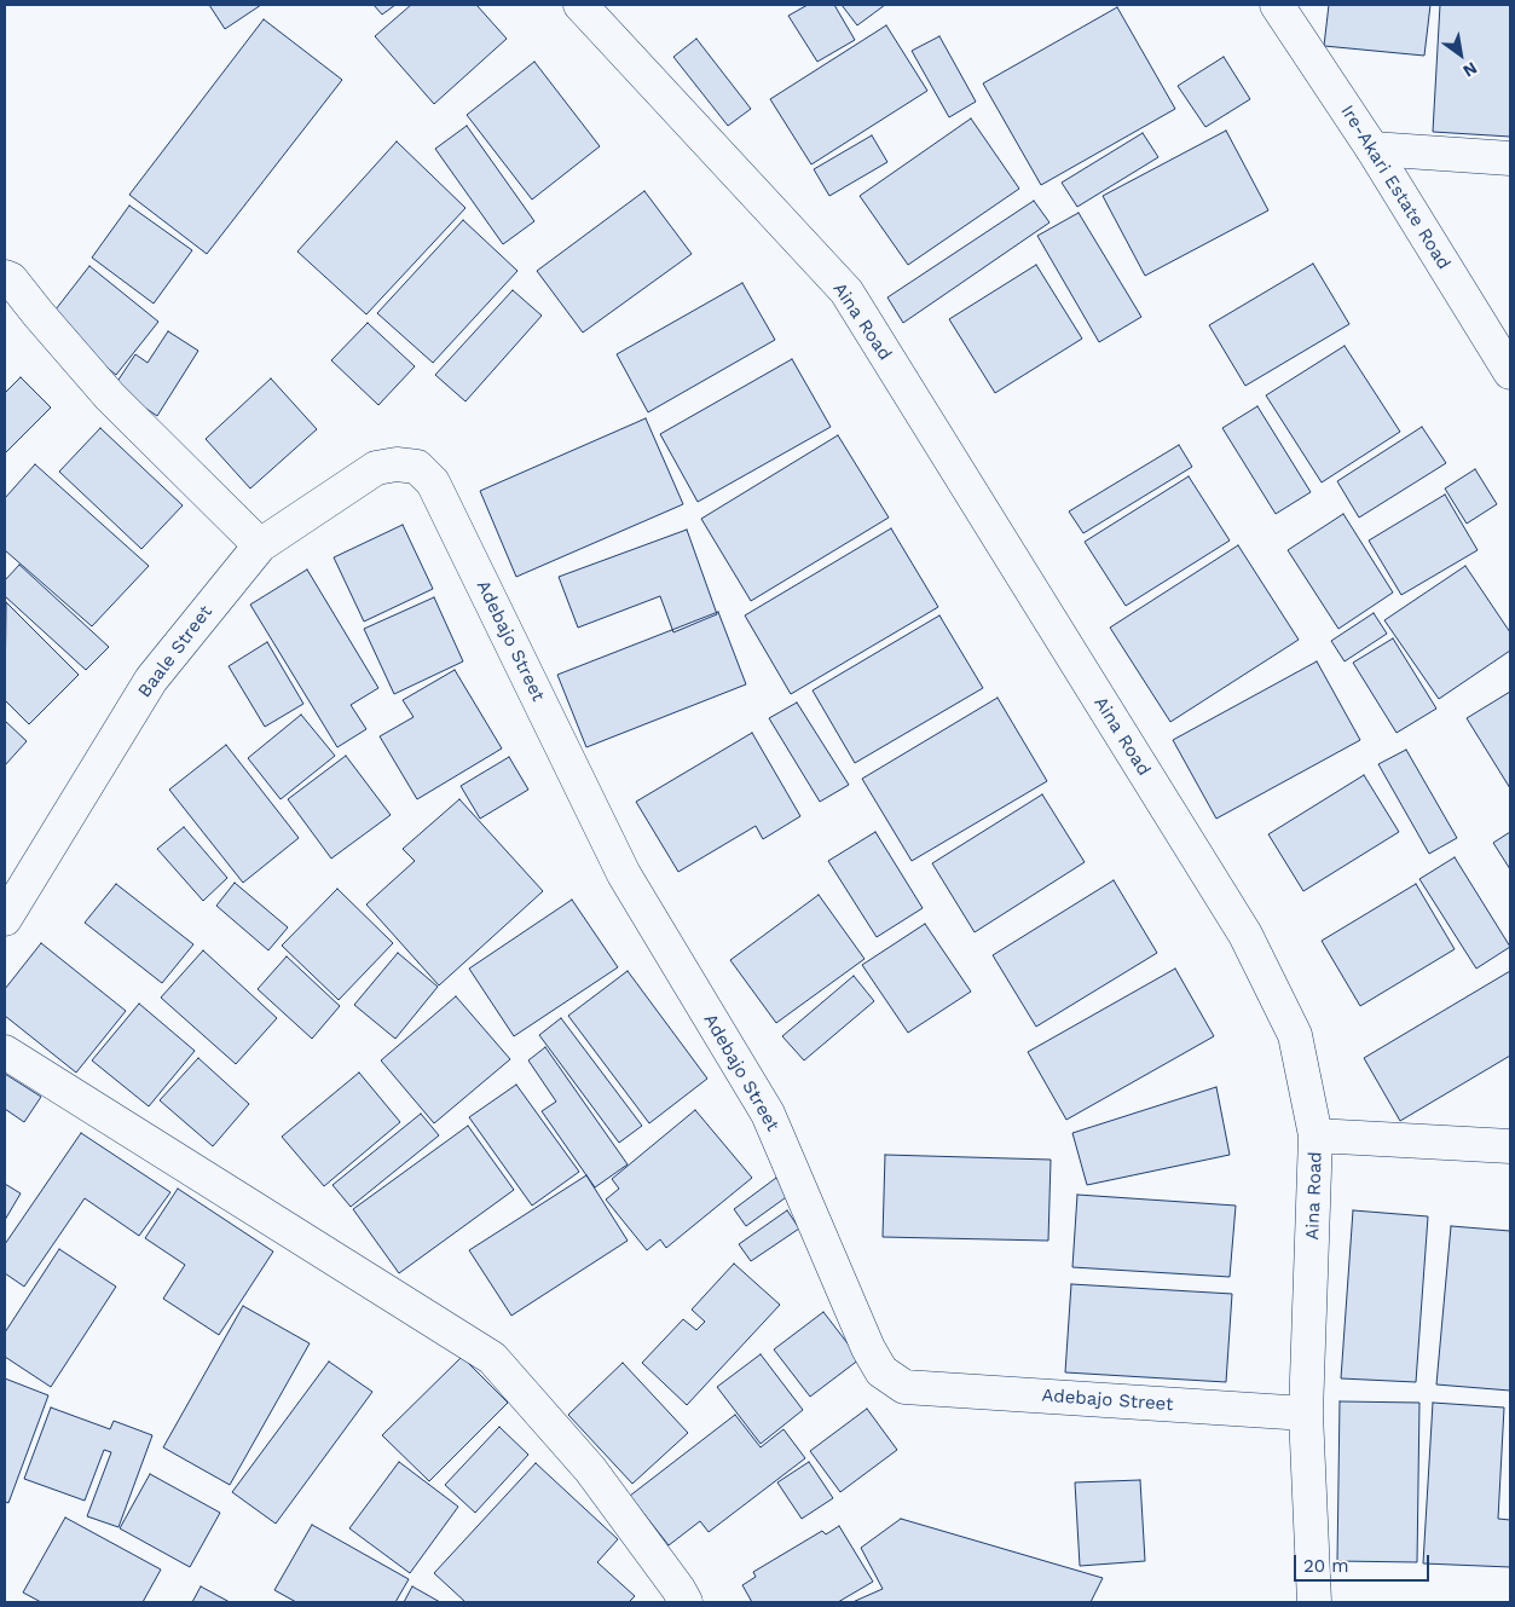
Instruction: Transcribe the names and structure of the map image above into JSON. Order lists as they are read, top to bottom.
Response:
{
  "streets": {
    "street": [
      "Ire-Akari Estate Road",
      "Aina Road",
      "Adebajo Street",
      "Baale Street"
    ]
  },
  "crossings": [
    ["Aina Road", "Adebajo Street"],
    ["Adebajo Street", "Baale Street"]
  ],
  "scale_bar": "20 m",
  "north": "bottom right"
}
